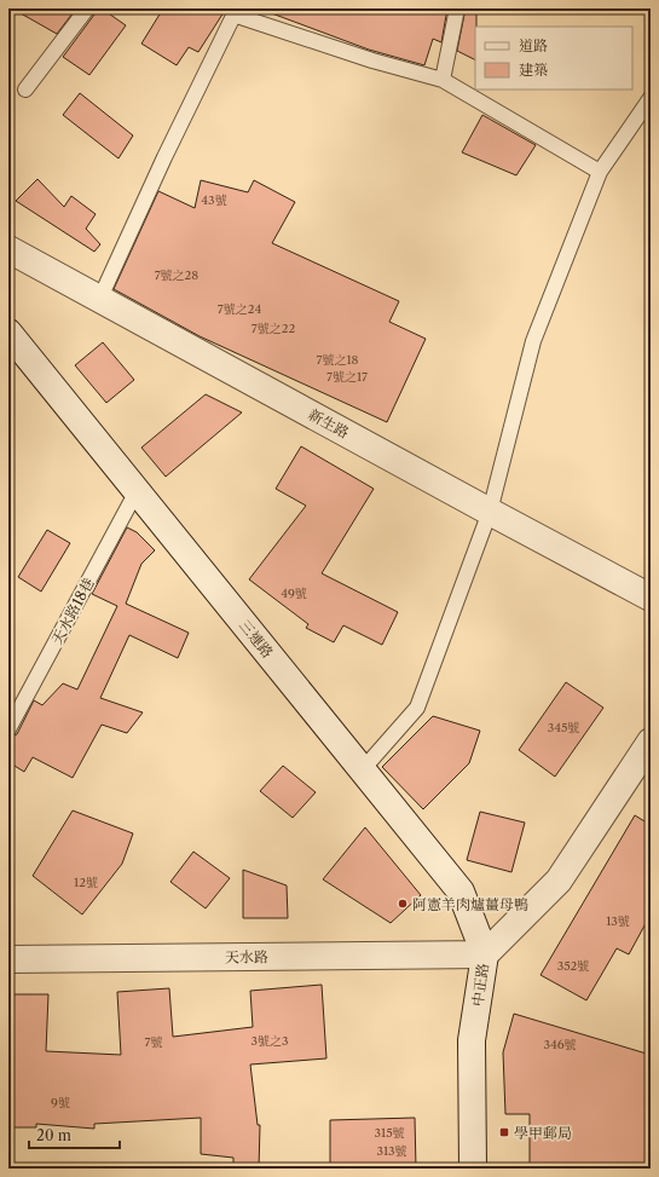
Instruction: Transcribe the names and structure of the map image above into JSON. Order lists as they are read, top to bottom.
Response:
{
  "streets": {
    "street": [
      "新生路",
      "三連路",
      "天水路",
      "中正路"
    ],
    "lane": ["天水路18巷"]
  },
  "crossings": [
    ["天水路18巷", "三連路"],
    ["三連路", "天水路"],
    ["三連路", "中正路"],
    ["天水路", "中正路"]
  ],
  "places": {
    "other": ["阿憲羊肉爐薑母鴨"],
    "transit": ["學甲郵局"]
  },
  "house_numbers": [
    "43號",
    "7號之28",
    "7號之24",
    "7號之22",
    "7號之18",
    "7號之17",
    "49號",
    "345號",
    "12號",
    "13號",
    "352號",
    "3號之3",
    "7號",
    "346號",
    "9號",
    "315號",
    "313號"
  ],
  "legend": ["道路", "建築"],
  "scale_bar": "20 m"
}
